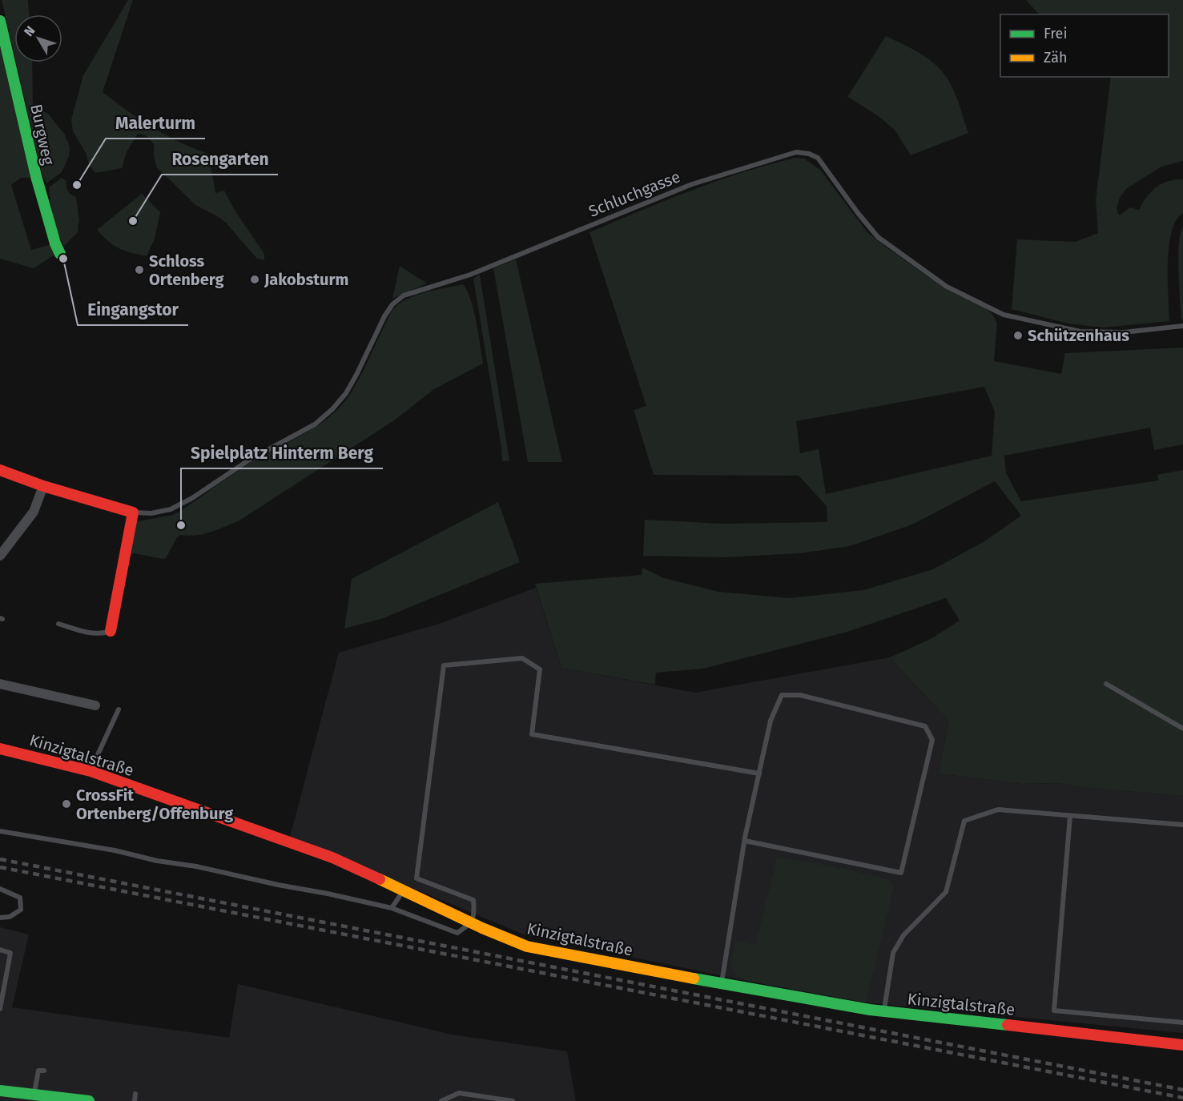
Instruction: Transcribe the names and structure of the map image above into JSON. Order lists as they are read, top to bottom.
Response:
{
  "streets": {
    "main road": ["Burgweg", "Kinzigtalstraße"],
    "lane": ["Schluchgasse"]
  },
  "places": [
    "Malerturm",
    "Rosengarten",
    "Eingangstor",
    "Schloss Ortenberg",
    "Jakobsturm",
    "Schützenhaus",
    "Spielplatz Hinterm Berg",
    "CrossFit Ortenberg/Offenburg"
  ],
  "legend": ["Frei", "Zäh"],
  "north": "top left"
}
